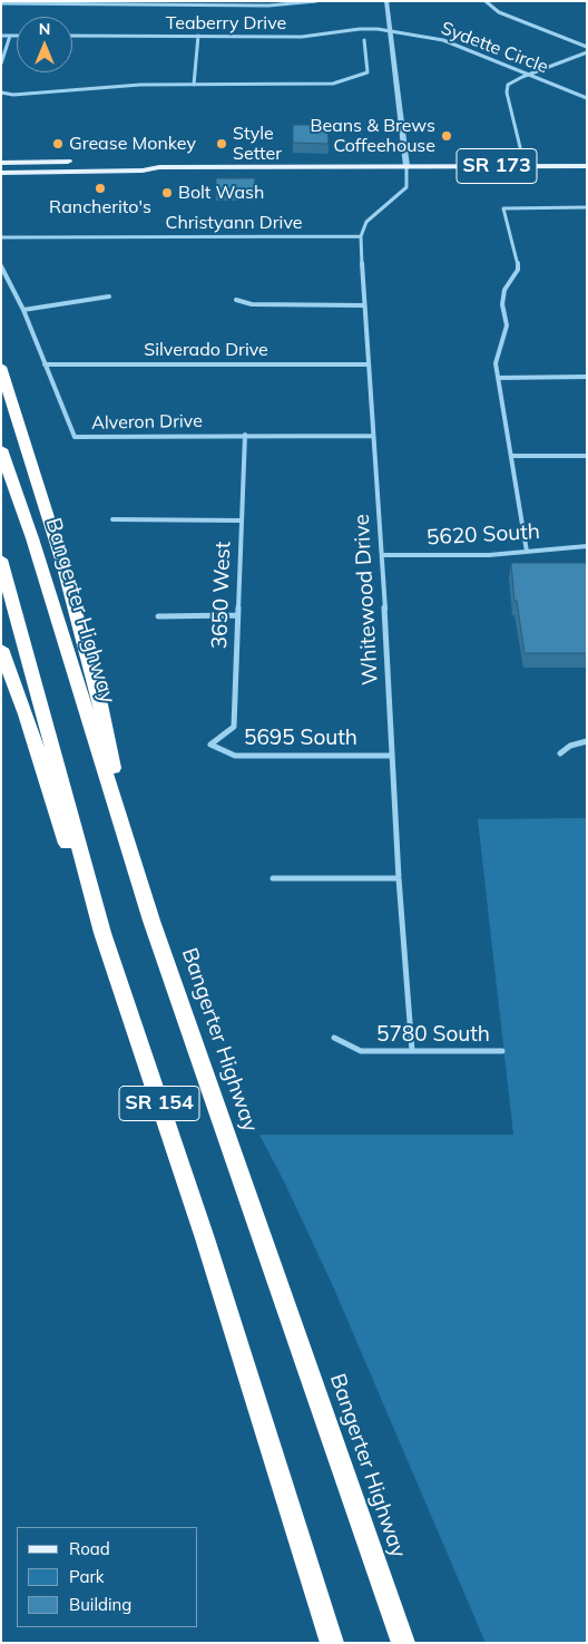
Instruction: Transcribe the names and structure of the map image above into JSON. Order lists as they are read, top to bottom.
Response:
{
  "streets": {
    "highway": ["Bangerter Highway", "SR 154"],
    "main road": ["SR 173"],
    "street": [
      "Teaberry Drive",
      "Sydette Circle",
      "Christyann Drive",
      "Silverado Drive",
      "Alveron Drive",
      "5620 South",
      "3650 West",
      "Whitewood Drive",
      "5695 South",
      "5780 South"
    ]
  },
  "crossings": [
    ["Teaberry Drive", "Sydette Circle"],
    ["Christyann Drive", "Whitewood Drive"],
    ["Silverado Drive", "Alveron Drive"],
    ["Silverado Drive", "Whitewood Drive"],
    ["Alveron Drive", "3650 West"],
    ["Alveron Drive", "Whitewood Drive"],
    ["5620 South", "Whitewood Drive"],
    ["3650 West", "5695 South"],
    ["Whitewood Drive", "5695 South"],
    ["Whitewood Drive", "5780 South"]
  ],
  "places": [
    "Beans & Brews Coffeehouse",
    "Grease Monkey",
    "Style Setter",
    "Rancherito's",
    "Bolt Wash"
  ],
  "legend": ["Road", "Park", "Building"],
  "north": "top"
}
